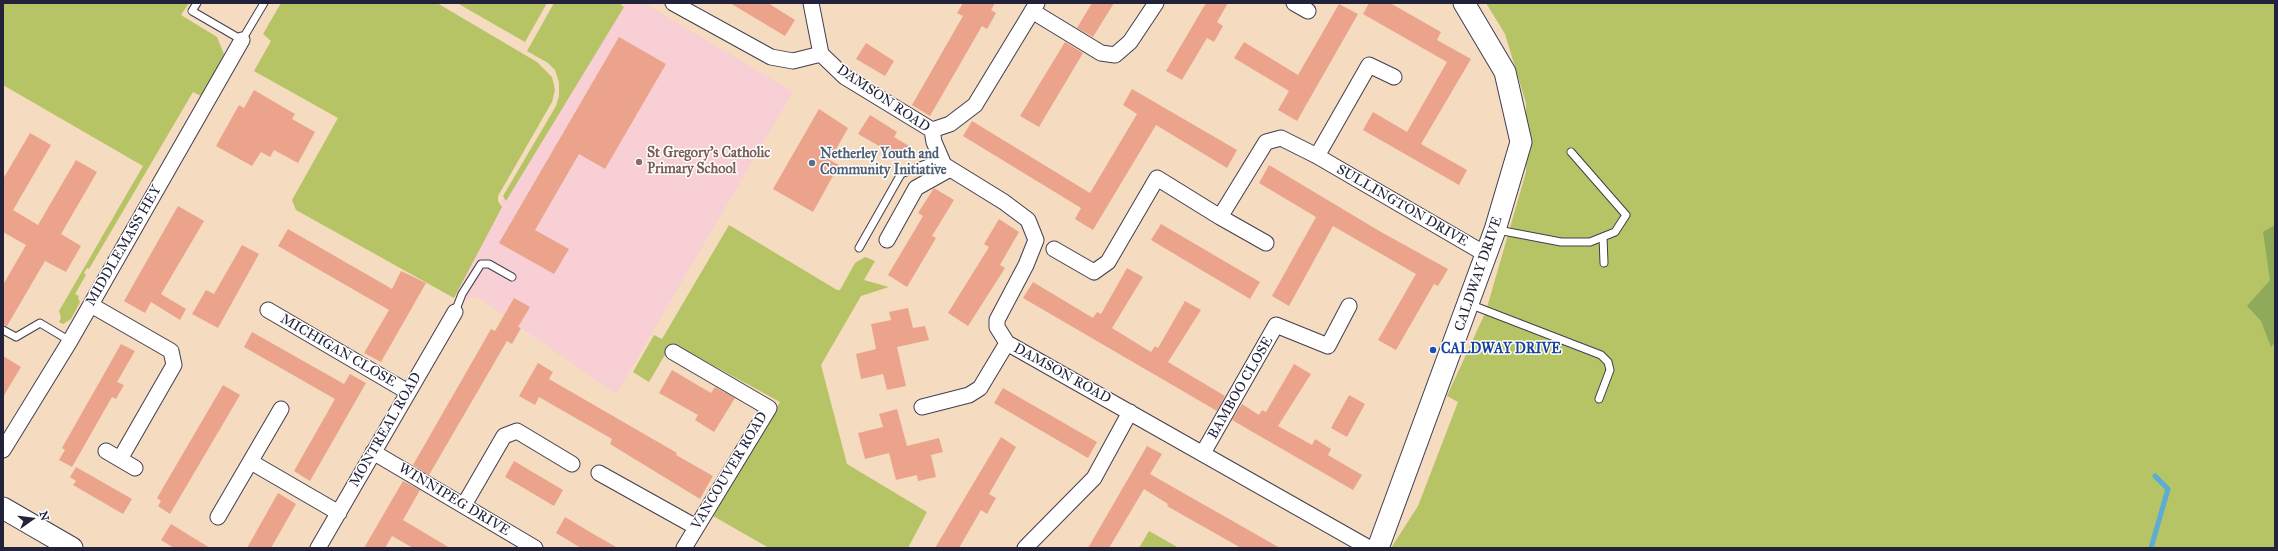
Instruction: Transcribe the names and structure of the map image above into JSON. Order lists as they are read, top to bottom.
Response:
{
  "streets": {
    "street": [
      "DAMSON ROAD",
      "SULLINGTON DRIVE",
      "MIDDLEMASS HEY",
      "CALDWAY DRIVE",
      "MICHIGAN CLOSE",
      "BAMBOO CLOSE",
      "MONTREAL ROAD",
      "VANCOUVER ROAD",
      "WINNIPEG DRIVE"
    ]
  },
  "crossings": [
    ["DAMSON ROAD", "BAMBOO CLOSE"],
    ["SULLINGTON DRIVE", "CALDWAY DRIVE"],
    ["MICHIGAN CLOSE", "MONTREAL ROAD"],
    ["MONTREAL ROAD", "WINNIPEG DRIVE"]
  ],
  "places": ["St Gregory's Catholic Primary School", "Netherley Youth and Community Initiative", "CALDWAY DRIVE"],
  "north": "right"
}
